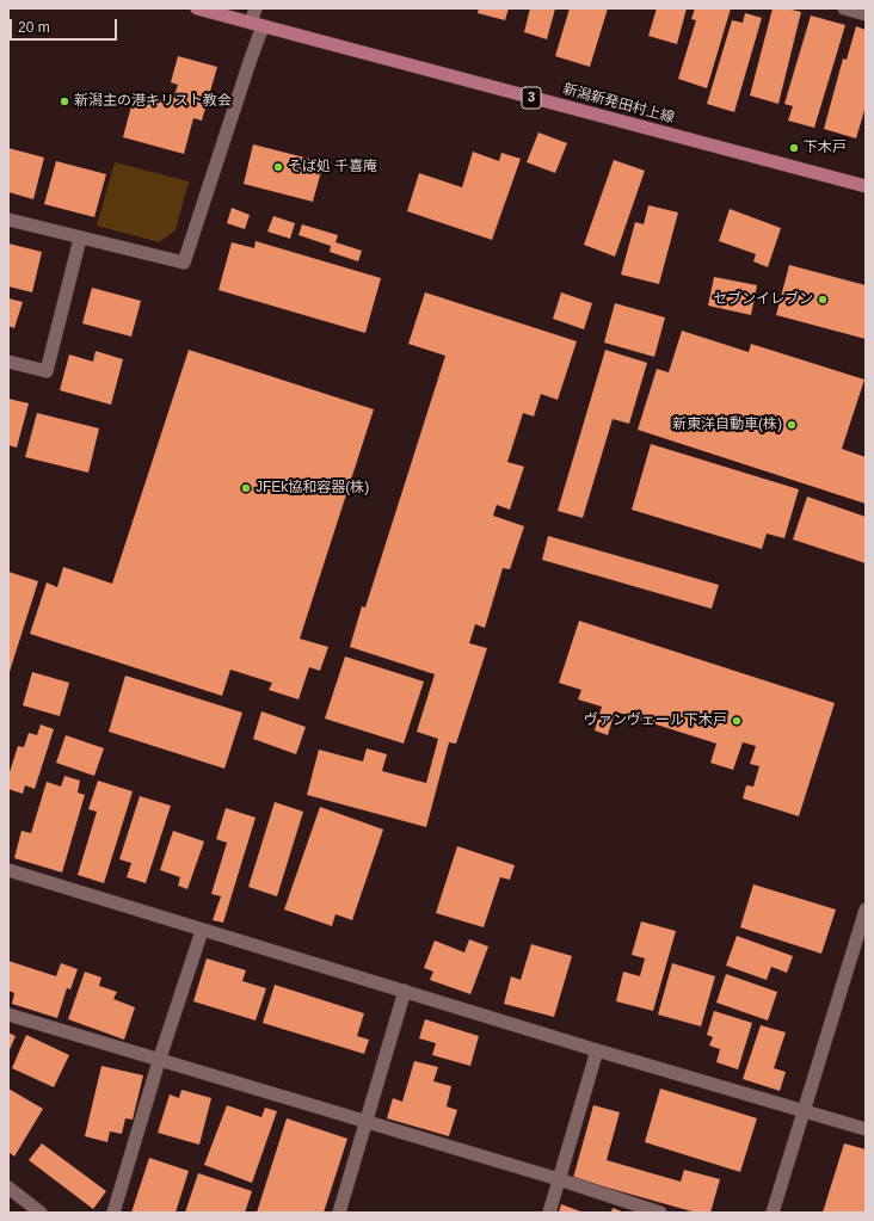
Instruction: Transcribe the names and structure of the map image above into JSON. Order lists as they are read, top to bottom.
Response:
{
  "streets": {
    "main road": ["3", "新潟新発田村上線"]
  },
  "places": [
    "新潟主の港キリスト教会",
    "下木戸",
    "そば処 千喜庵",
    "セブンイレブン",
    "新東洋自動車(株)",
    "JFEk協和容器(株)",
    "ヴァンヴェール下木戸"
  ],
  "scale_bar": "20 m"
}
